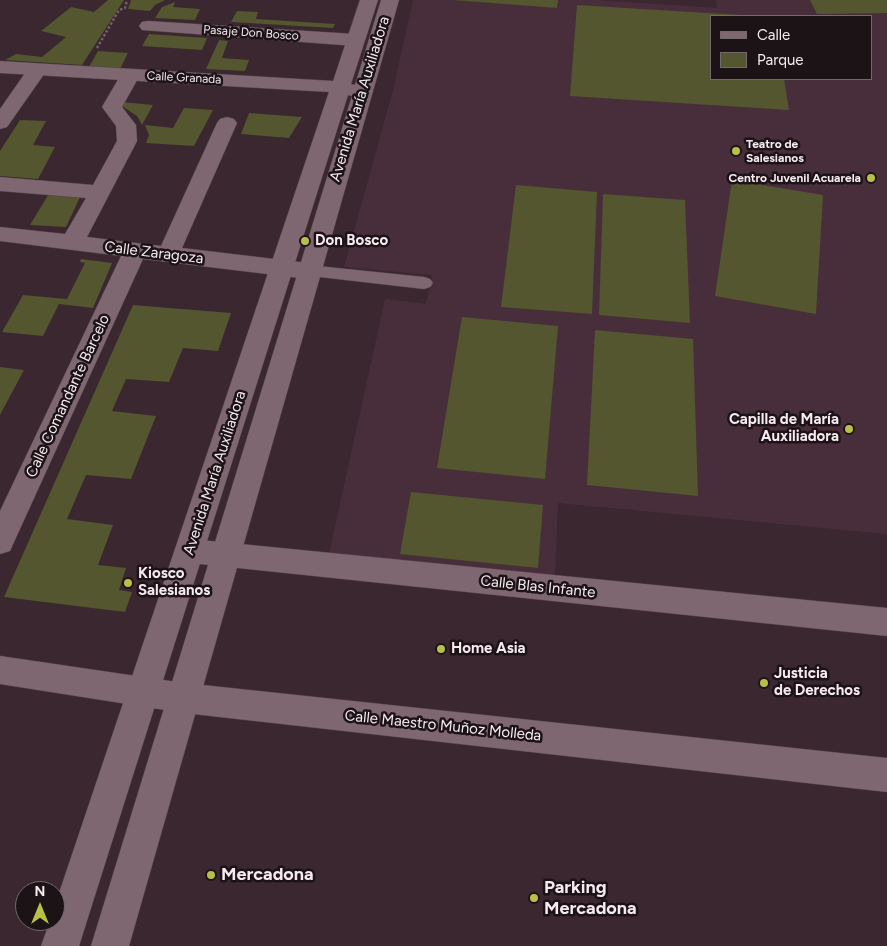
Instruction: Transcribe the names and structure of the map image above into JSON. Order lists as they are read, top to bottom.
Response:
{
  "streets": {
    "street": [
      "Pasaje Don Bosco",
      "Calle Granada",
      "Avenida María Auxiliadora",
      "Calle Zaragoza",
      "Calle Comandante Barcelo",
      "Calle Blas Infante",
      "Calle Maestro Muñoz Molleda"
    ]
  },
  "crossings": [
    ["Pasaje Don Bosco", "Avenida María Auxiliadora"],
    ["Calle Granada", "Avenida María Auxiliadora"],
    ["Avenida María Auxiliadora", "Calle Zaragoza"],
    ["Avenida María Auxiliadora", "Calle Blas Infante"],
    ["Avenida María Auxiliadora", "Calle Maestro Muñoz Molleda"],
    ["Calle Zaragoza", "Calle Comandante Barcelo"]
  ],
  "places": [
    "Teatro de Salesianos",
    "Centro Juvenil Acuarela",
    "Don Bosco",
    "Capilla de María Auxiliadora",
    "Kiosco Salesianos",
    "Home Asia",
    "Justicia de Derechos",
    "Mercadona",
    "Parking Mercadona"
  ],
  "legend": ["Calle", "Parque"],
  "north": "top"
}
